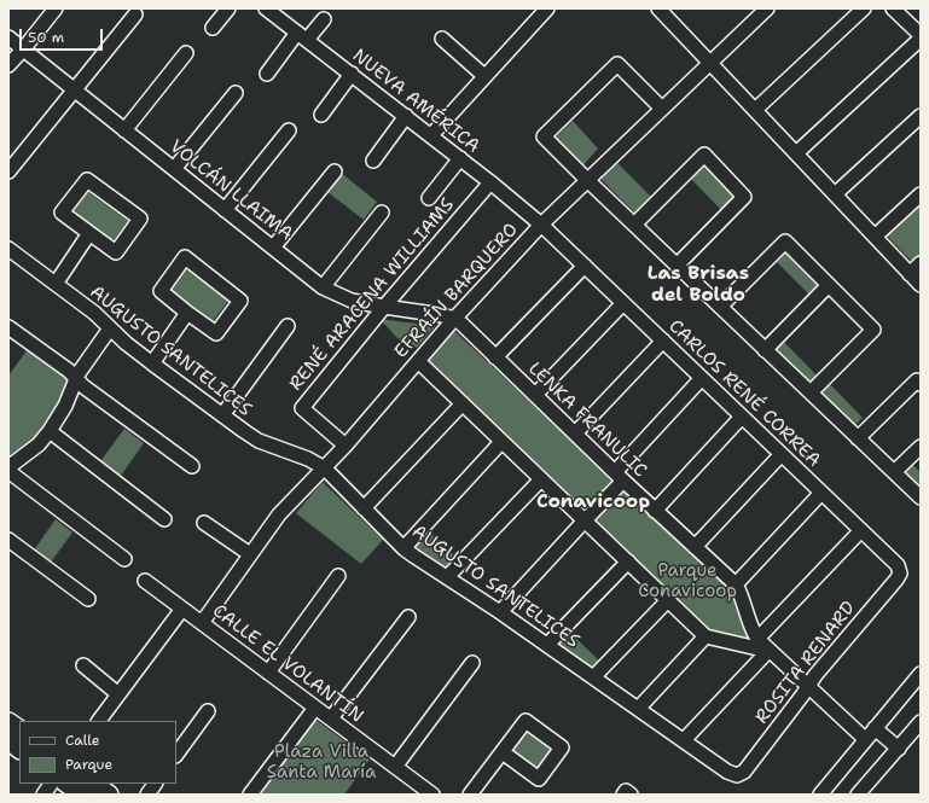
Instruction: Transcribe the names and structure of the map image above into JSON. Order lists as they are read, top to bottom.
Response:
{
  "streets": {
    "street": [
      "NUEVA AMÉRICA",
      "VOLCÁN LLAIMA",
      "EFRAÍN BARQUERO",
      "RENÉ ARACENA WILLIAMS",
      "AUGUSTO SANTELICES",
      "CARLOS RENÉ CORREA",
      "LENKA FRANULIC",
      "ROSITA RENARD",
      "CALLE EL VOLANTÍN"
    ]
  },
  "crossings": [
    ["NUEVA AMÉRICA", "EFRAÍN BARQUERO"],
    ["NUEVA AMÉRICA", "RENÉ ARACENA WILLIAMS"],
    ["NUEVA AMÉRICA", "CARLOS RENÉ CORREA"],
    ["VOLCÁN LLAIMA", "EFRAÍN BARQUERO"],
    ["VOLCÁN LLAIMA", "RENÉ ARACENA WILLIAMS"],
    ["VOLCÁN LLAIMA", "LENKA FRANULIC"],
    ["EFRAÍN BARQUERO", "RENÉ ARACENA WILLIAMS"],
    ["EFRAÍN BARQUERO", "AUGUSTO SANTELICES"],
    ["EFRAÍN BARQUERO", "CARLOS RENÉ CORREA"],
    ["EFRAÍN BARQUERO", "LENKA FRANULIC"],
    ["EFRAÍN BARQUERO", "CALLE EL VOLANTÍN"],
    ["AUGUSTO SANTELICES", "ROSITA RENARD"],
    ["CARLOS RENÉ CORREA", "ROSITA RENARD"],
    ["LENKA FRANULIC", "ROSITA RENARD"]
  ],
  "districts": ["Las Brisas del Boldo", "Conavicoop"],
  "parks": ["Parque Conavicoop", "Plaza Villa Santa María"],
  "legend": ["Calle", "Parque"],
  "scale_bar": "50 m"
}
